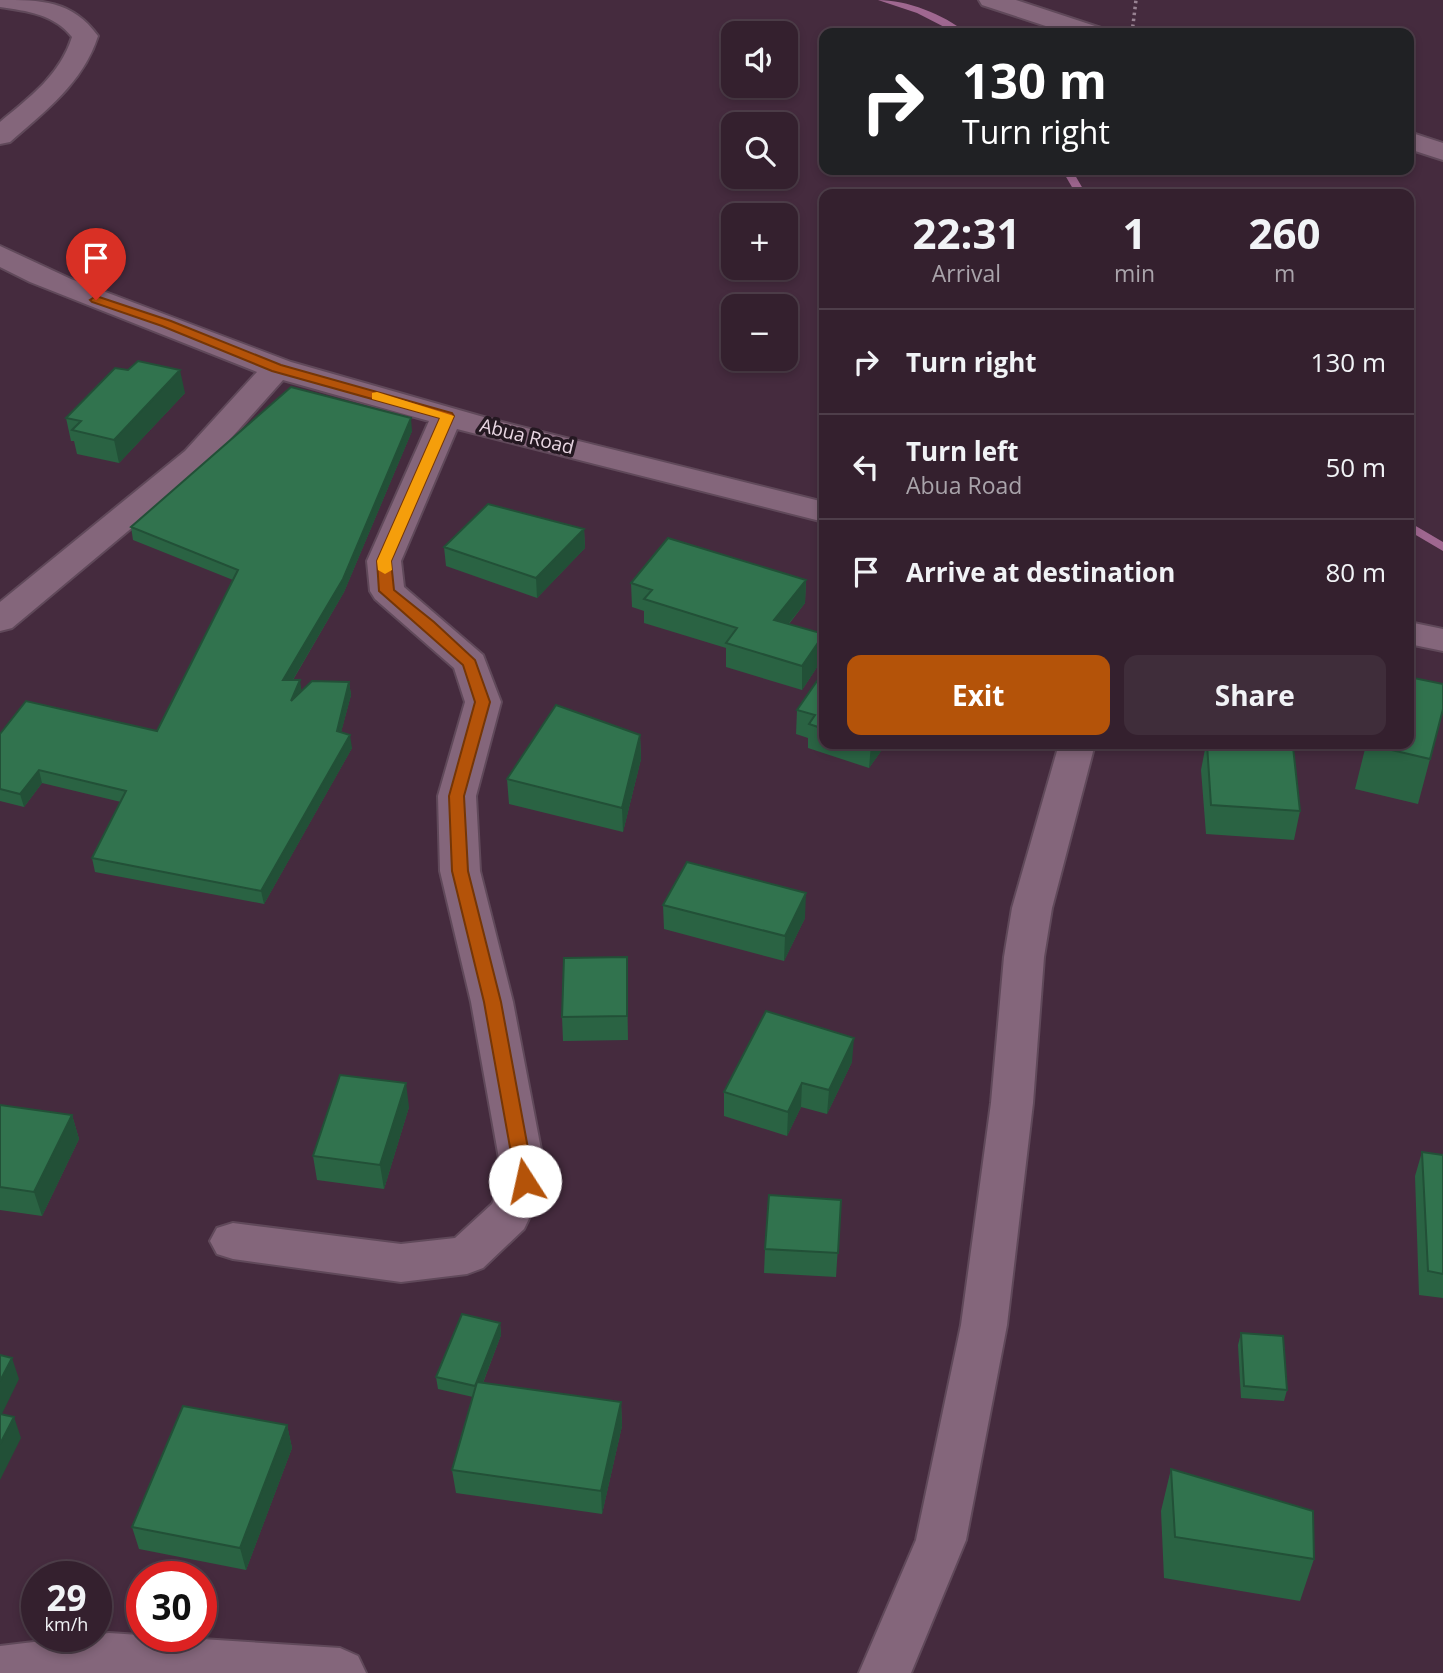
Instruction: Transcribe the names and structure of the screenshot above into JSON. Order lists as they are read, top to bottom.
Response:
{
  "streets": {
    "street": ["Abua Road"]
  },
  "page": {
    "map_buttons": ["+", "−"],
    "turn": ["130 m", "Turn right"],
    "eta": [
      "22:31",
      "Arrival",
      "1",
      "min",
      "260",
      "m"
    ],
    "list": [
      {
        "name": "Turn right",
        "value": "130 m"
      },
      {
        "name": "Turn left",
        "note": "Abua Road",
        "value": "50 m"
      },
      {
        "name": "Arrive at destination",
        "value": "80 m"
      }
    ],
    "buttons": ["Exit", "Share"],
    "speed": "29 km/h",
    "limit": "30"
  }
}
